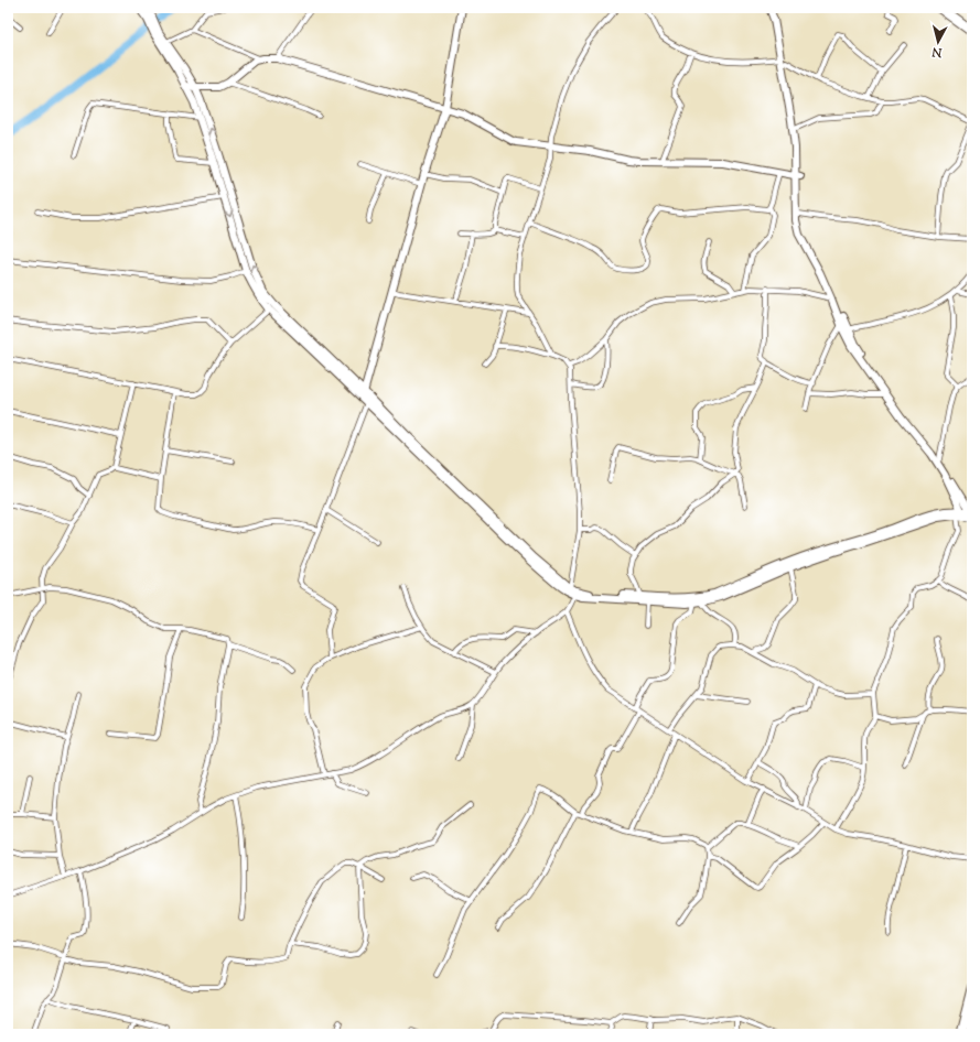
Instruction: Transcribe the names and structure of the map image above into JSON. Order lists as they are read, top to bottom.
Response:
{
  "north": "bottom"
}
